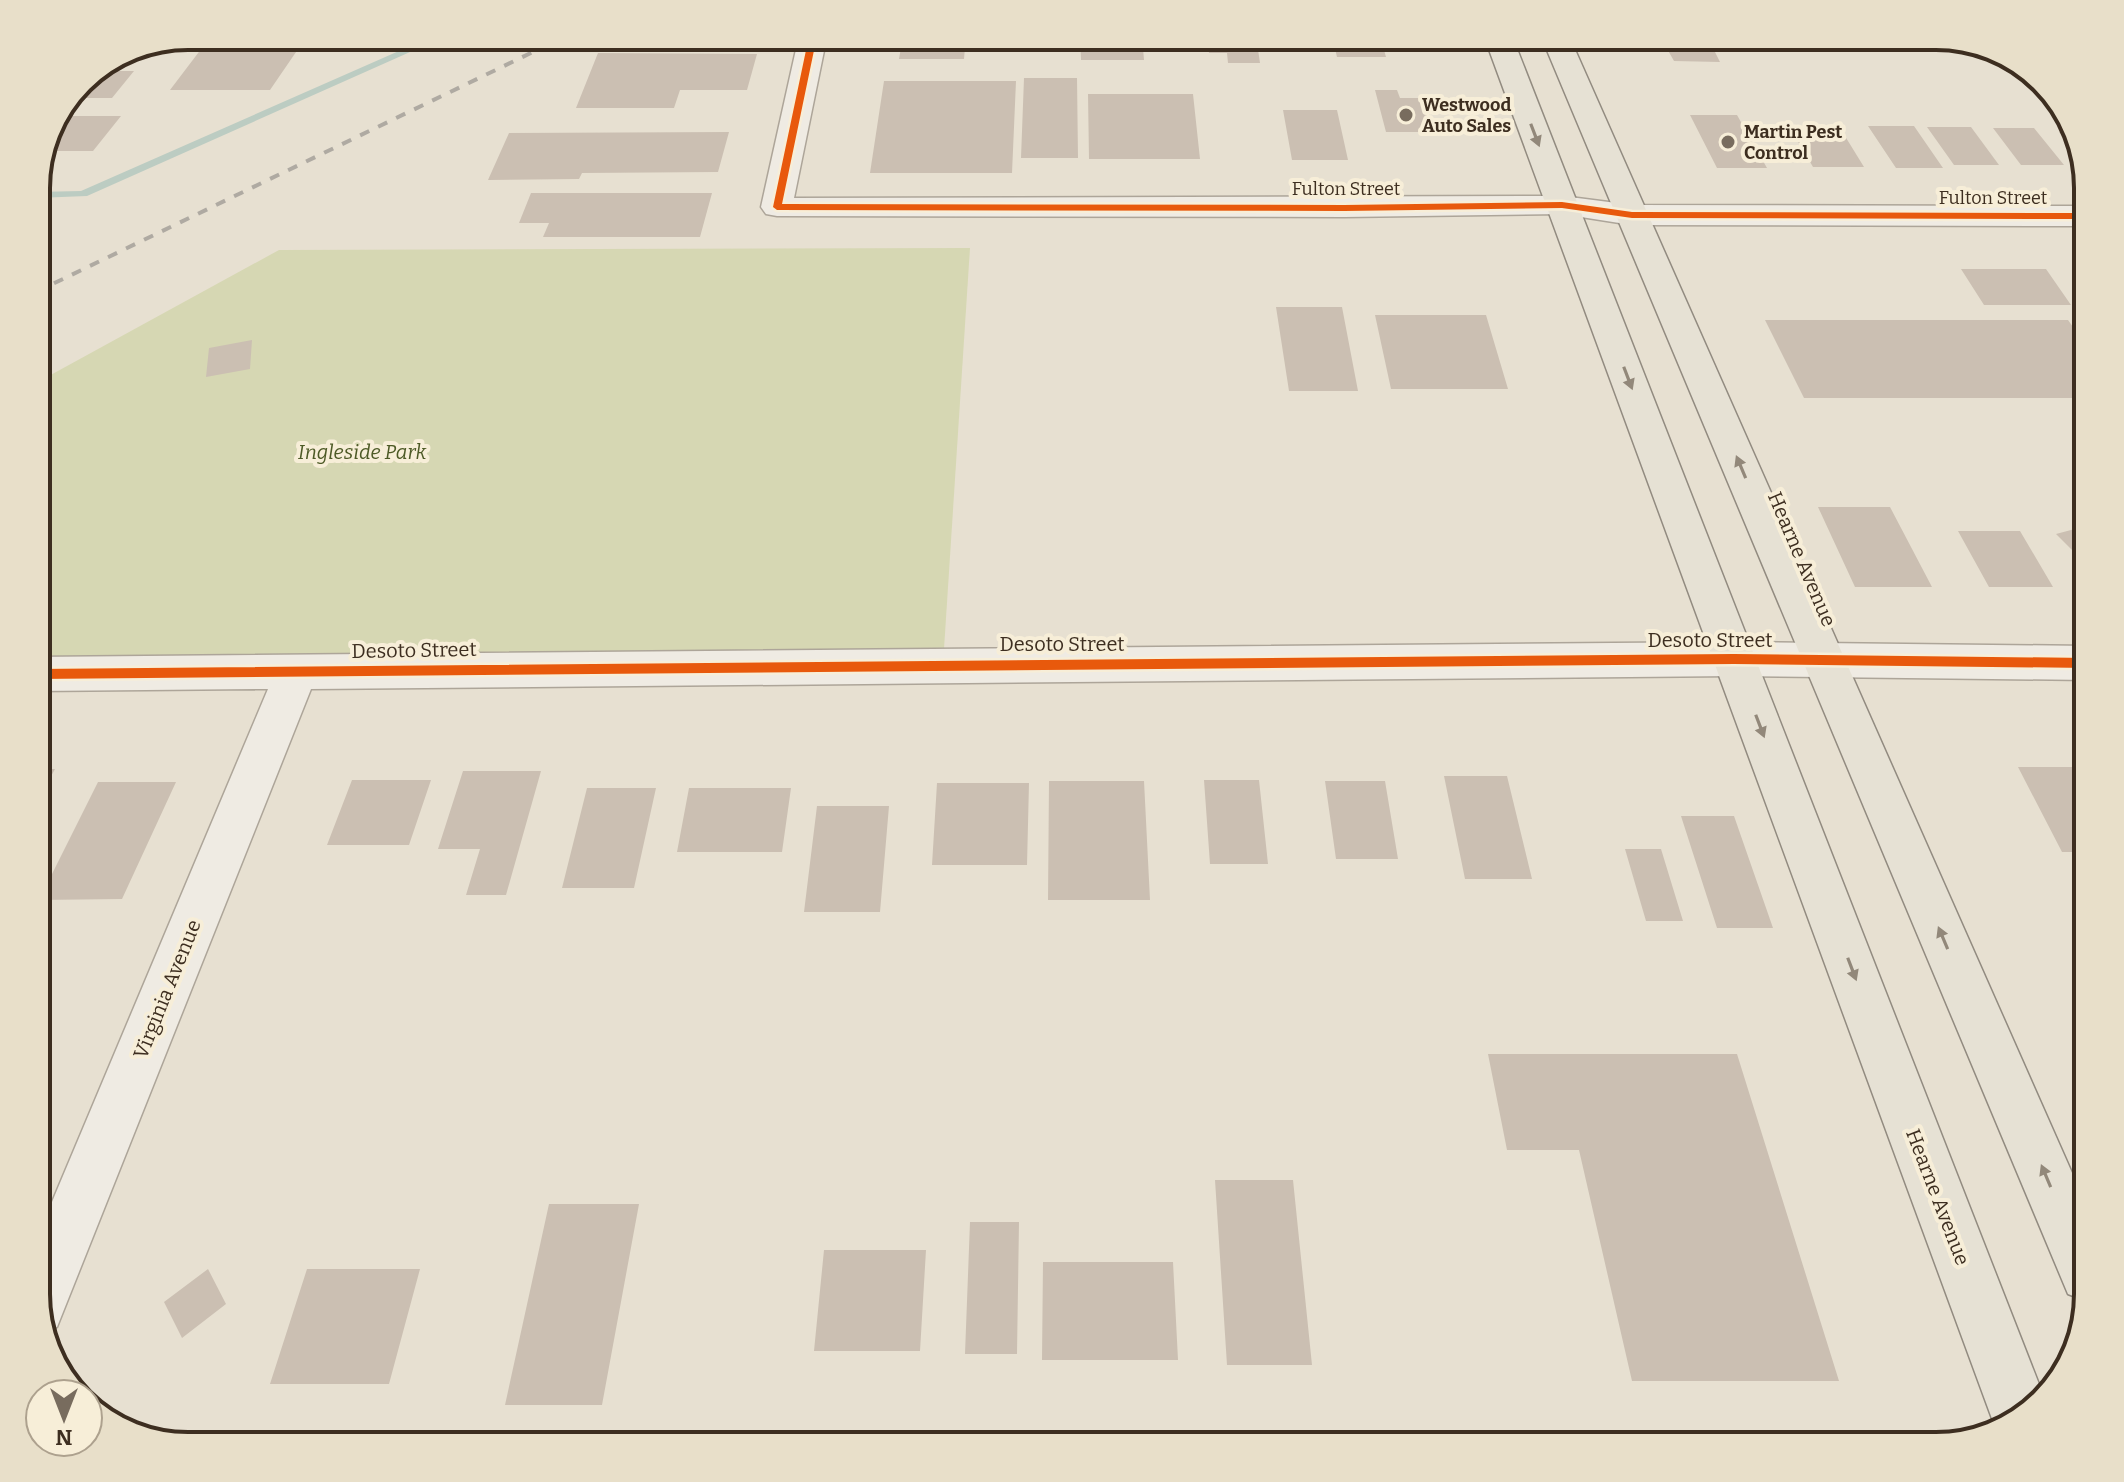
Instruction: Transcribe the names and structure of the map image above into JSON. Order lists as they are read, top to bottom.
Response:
{
  "streets": {
    "main road": ["Hearne Avenue"],
    "street": ["Fulton Street", "Desoto Street", "Virginia Avenue"]
  },
  "crossings": [
    ["Fulton Street", "Hearne Avenue"],
    ["Hearne Avenue", "Desoto Street"],
    ["Desoto Street", "Virginia Avenue"]
  ],
  "parks": ["Ingleside Park"],
  "places": ["Westwood Auto Sales", "Martin Pest Control"],
  "north": "bottom"
}
